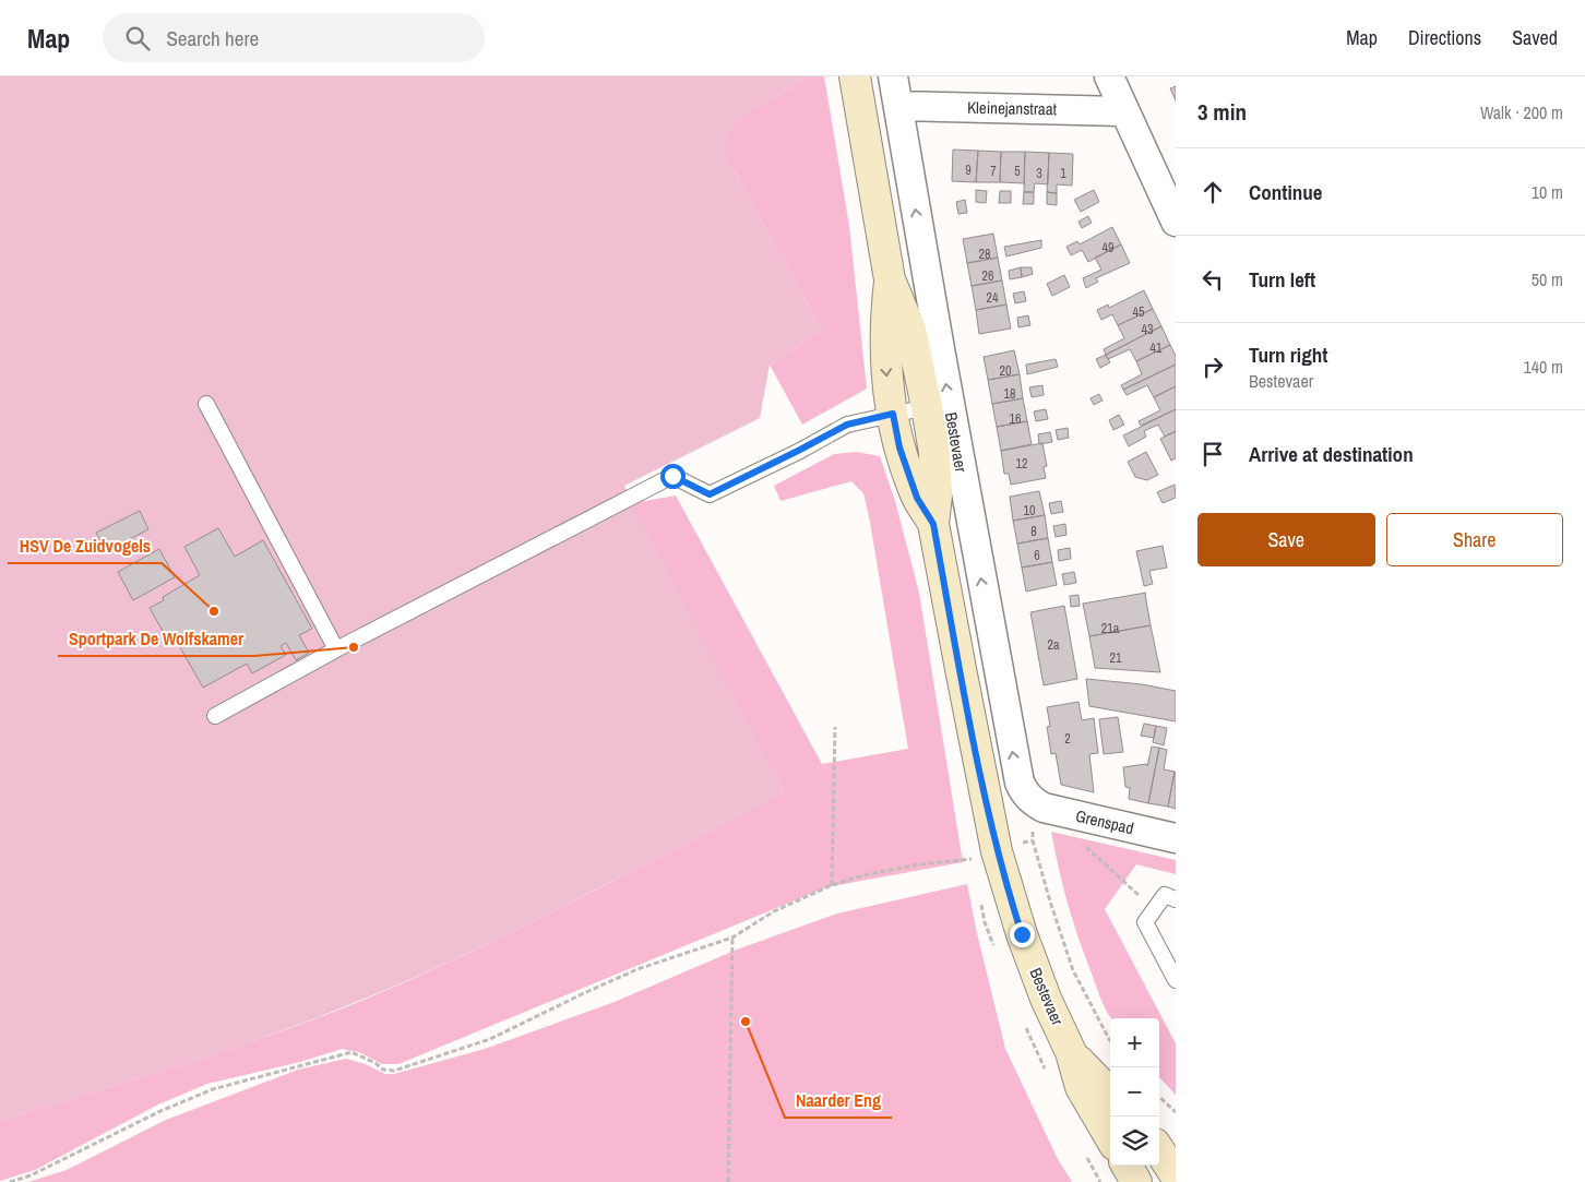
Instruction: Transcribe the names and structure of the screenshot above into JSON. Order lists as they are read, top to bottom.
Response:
{
  "streets": {
    "main road": ["Bestevaer"],
    "street": ["Kleinejanstraat", "Grenspad"]
  },
  "crossings": [
    ["Kleinejanstraat", "Bestevaer"],
    ["Bestevaer", "Grenspad"]
  ],
  "places": ["HSV De Zuidvogels", "Sportpark De Wolfskamer", "Naarder Eng"],
  "house_numbers": [
    "9",
    "7",
    "5",
    "3",
    "1",
    "49",
    "28",
    "26",
    "24",
    "45",
    "43",
    "41",
    "20",
    "18",
    "16",
    "12",
    "10",
    "8",
    "6",
    "21a",
    "2a",
    "21",
    "2"
  ],
  "page": {
    "header": "Map",
    "search": "Search here",
    "nav": ["Map", "Directions", "Saved"],
    "heading": ["3 min", "Walk · 200 m"],
    "list": [
      ["Continue", "10 m"],
      ["Turn left", "50 m"],
      ["Turn right", "Bestevaer", "140 m"],
      "Arrive at destination"
    ],
    "buttons": ["Save", "Share"],
    "map_buttons": ["+", "−"]
  }
}
